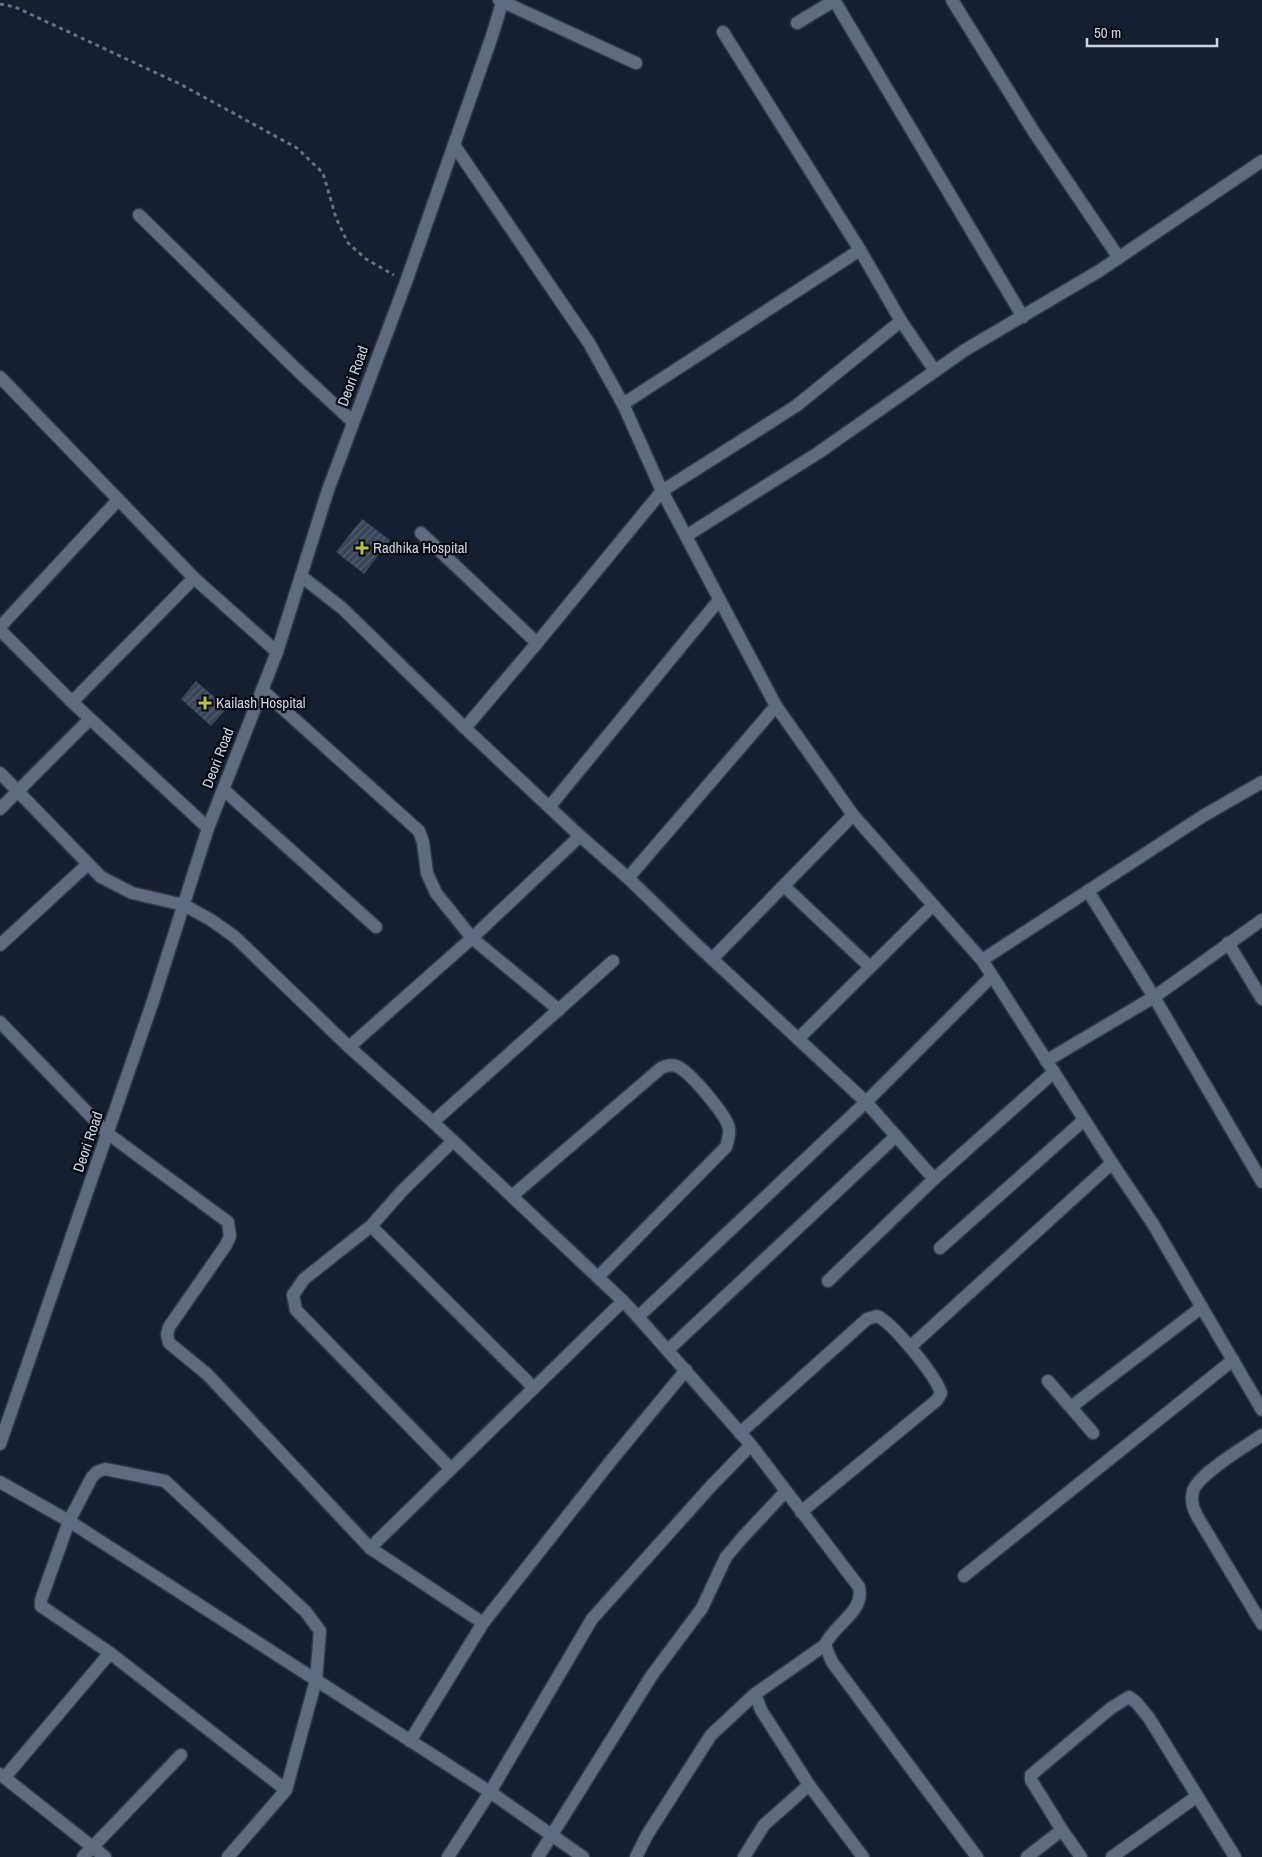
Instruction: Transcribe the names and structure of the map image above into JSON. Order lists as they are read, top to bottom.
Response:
{
  "streets": {
    "street": ["Deori Road"]
  },
  "places": {
    "health": ["Radhika Hospital", "Kailash Hospital"]
  },
  "scale_bar": "50 m"
}
